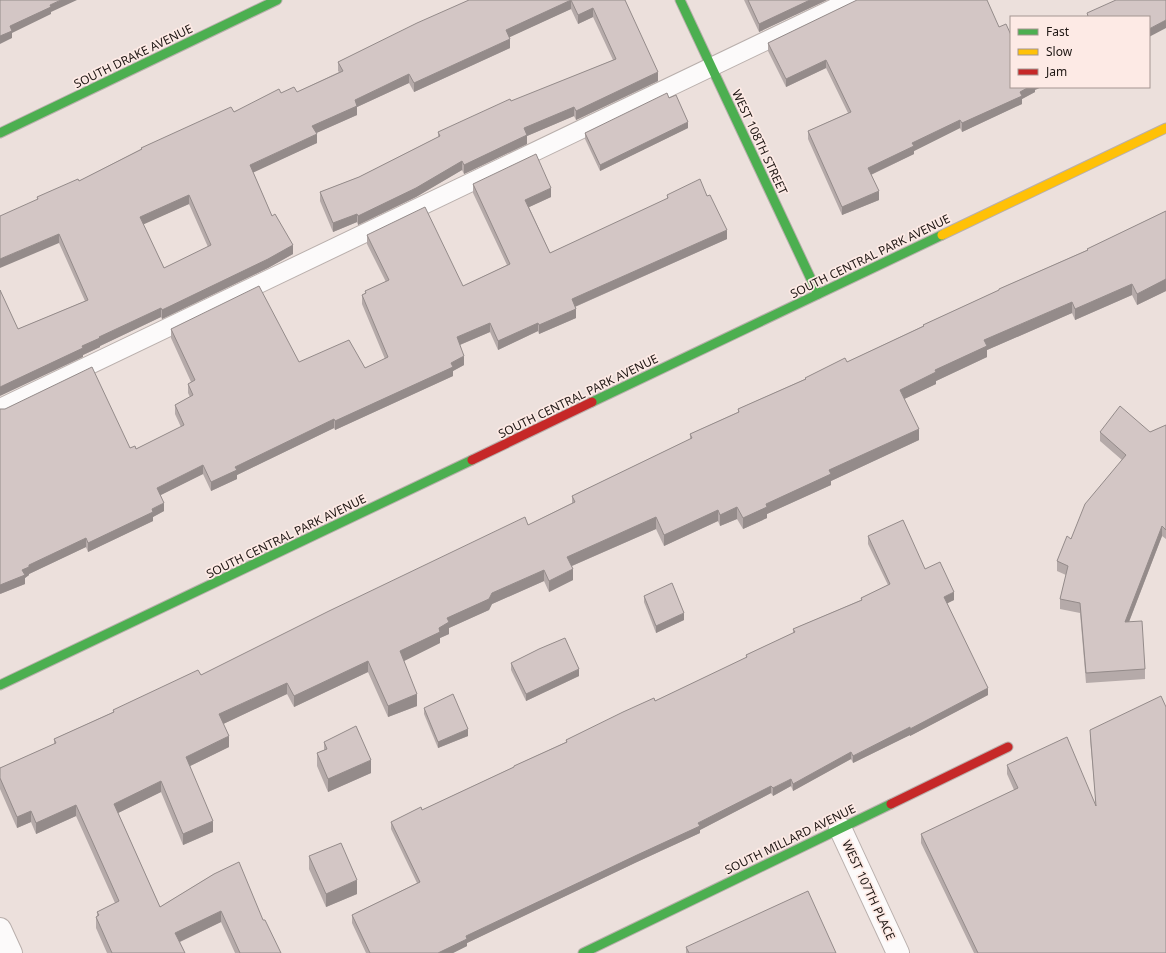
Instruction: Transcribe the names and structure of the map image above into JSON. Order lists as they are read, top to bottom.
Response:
{
  "streets": {
    "street": [
      "SOUTH DRAKE AVENUE",
      "WEST 108TH STREET",
      "SOUTH CENTRAL PARK AVENUE",
      "SOUTH MILLARD AVENUE",
      "WEST 107TH PLACE"
    ]
  },
  "crossings": [
    ["WEST 108TH STREET", "SOUTH CENTRAL PARK AVENUE"],
    ["SOUTH MILLARD AVENUE", "WEST 107TH PLACE"]
  ],
  "legend": ["Fast", "Slow", "Jam"]
}
